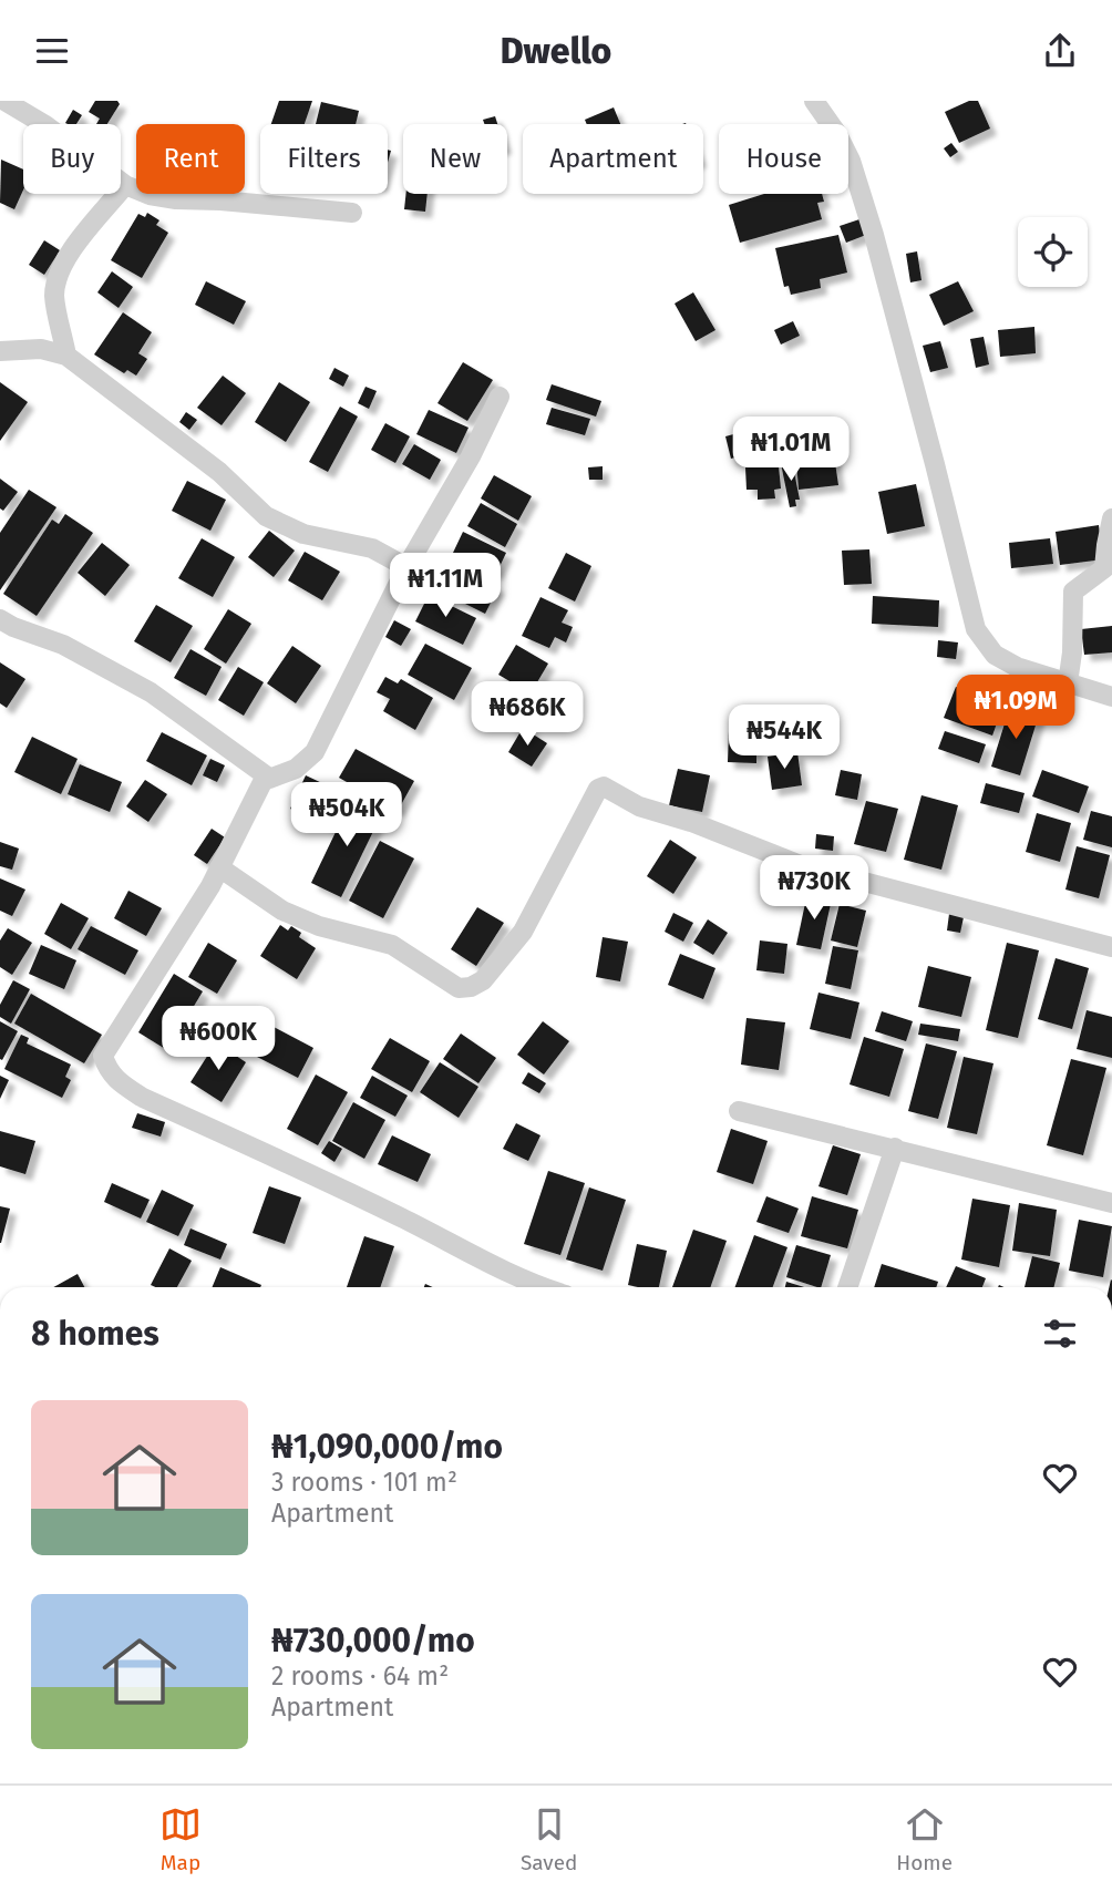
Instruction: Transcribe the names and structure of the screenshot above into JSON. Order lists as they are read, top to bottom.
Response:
{
  "page": {
    "header": "Dwello",
    "chip": [
      "Buy",
      "Rent",
      "Filters",
      "New",
      "Apartment",
      "House"
    ],
    "price": [
      "₦1.01M",
      "₦1.11M",
      "₦1.09M",
      "₦686K",
      "₦544K",
      "₦504K",
      "₦730K",
      "₦600K"
    ],
    "heading": "8 homes",
    "list": [
      {
        "name": "₦1,090,000/mo",
        "note": "3 rooms · 101 m² · Apartment"
      },
      {
        "name": "₦730,000/mo",
        "note": "2 rooms · 64 m² · Apartment"
      }
    ],
    "tabs": ["Map", "Saved", "Home"]
  }
}
